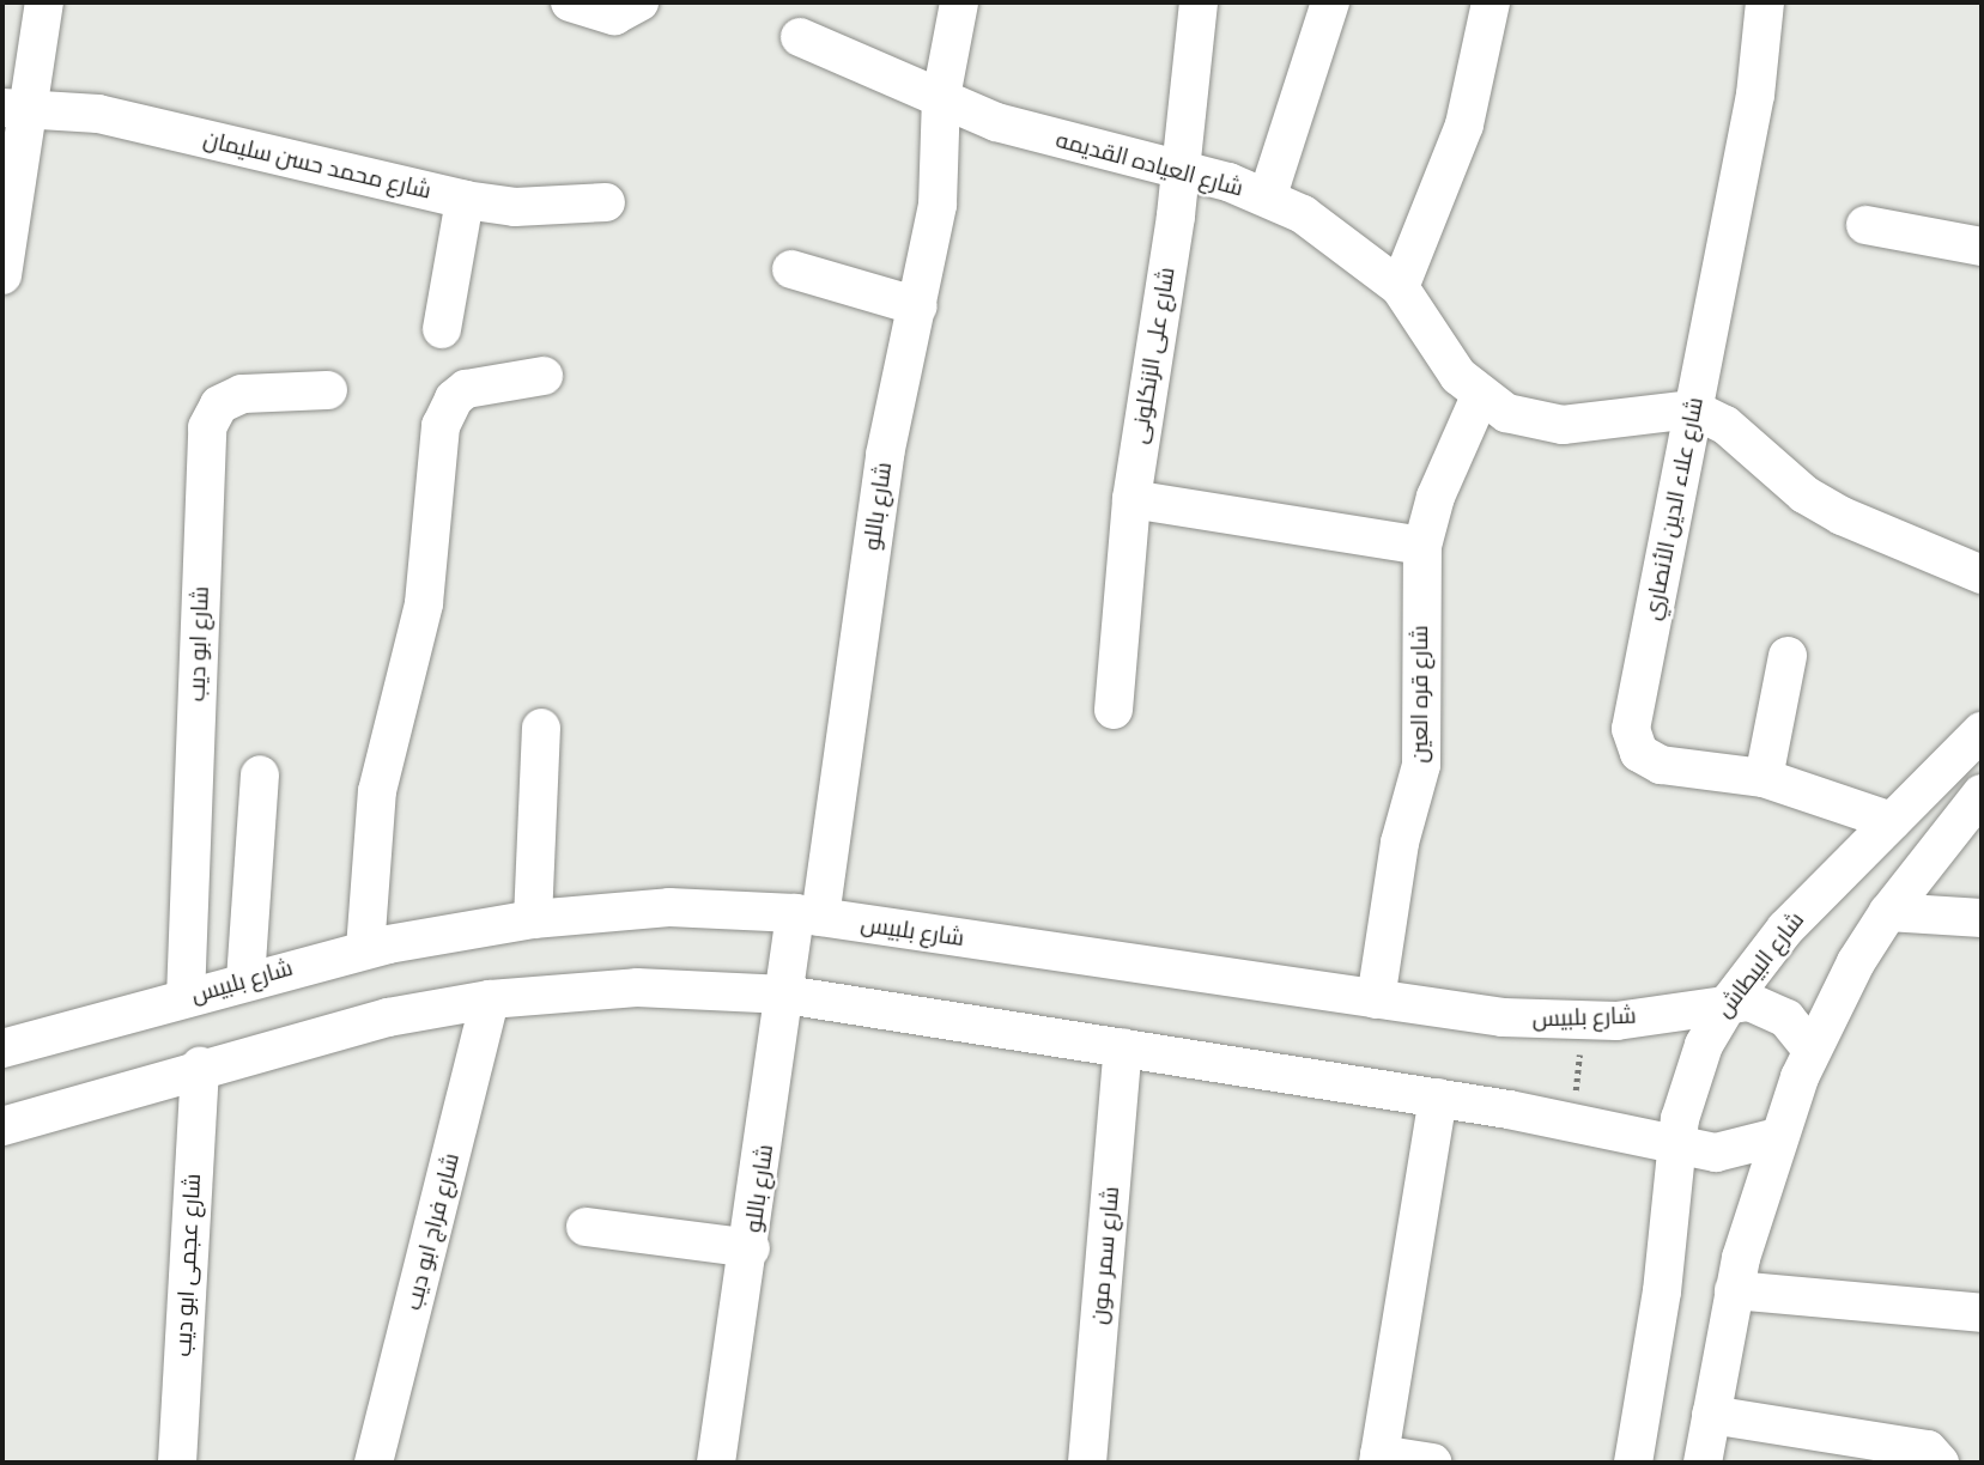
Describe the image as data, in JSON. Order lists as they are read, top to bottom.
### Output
{
  "streets": {
    "street": [
      "شارع العياده القديمه",
      "شارع محمد حسن سليمان",
      "شارع على الزنكلونى",
      "شارع باللو",
      "شارع علاء الدين الأنصاري",
      "شارع ابو ديب",
      "شارع قره العين",
      "شارع بلبيس",
      "شارع البيطاش",
      "شارع فراج ابو ديب",
      "شارع سمر مون",
      "شارع عجمى ابو ديب"
    ]
  },
  "crossings": [
    ["شارع العياده القديمه", "شارع على الزنكلونى"],
    ["شارع العياده القديمه", "شارع باللو"],
    ["شارع العياده القديمه", "شارع علاء الدين الأنصاري"],
    ["شارع العياده القديمه", "شارع قره العين"],
    ["شارع باللو", "شارع بلبيس"],
    ["شارع علاء الدين الأنصاري", "شارع البيطاش"],
    ["شارع ابو ديب", "شارع بلبيس"],
    ["شارع قره العين", "شارع بلبيس"],
    ["شارع بلبيس", "شارع البيطاش"]
  ]
}
